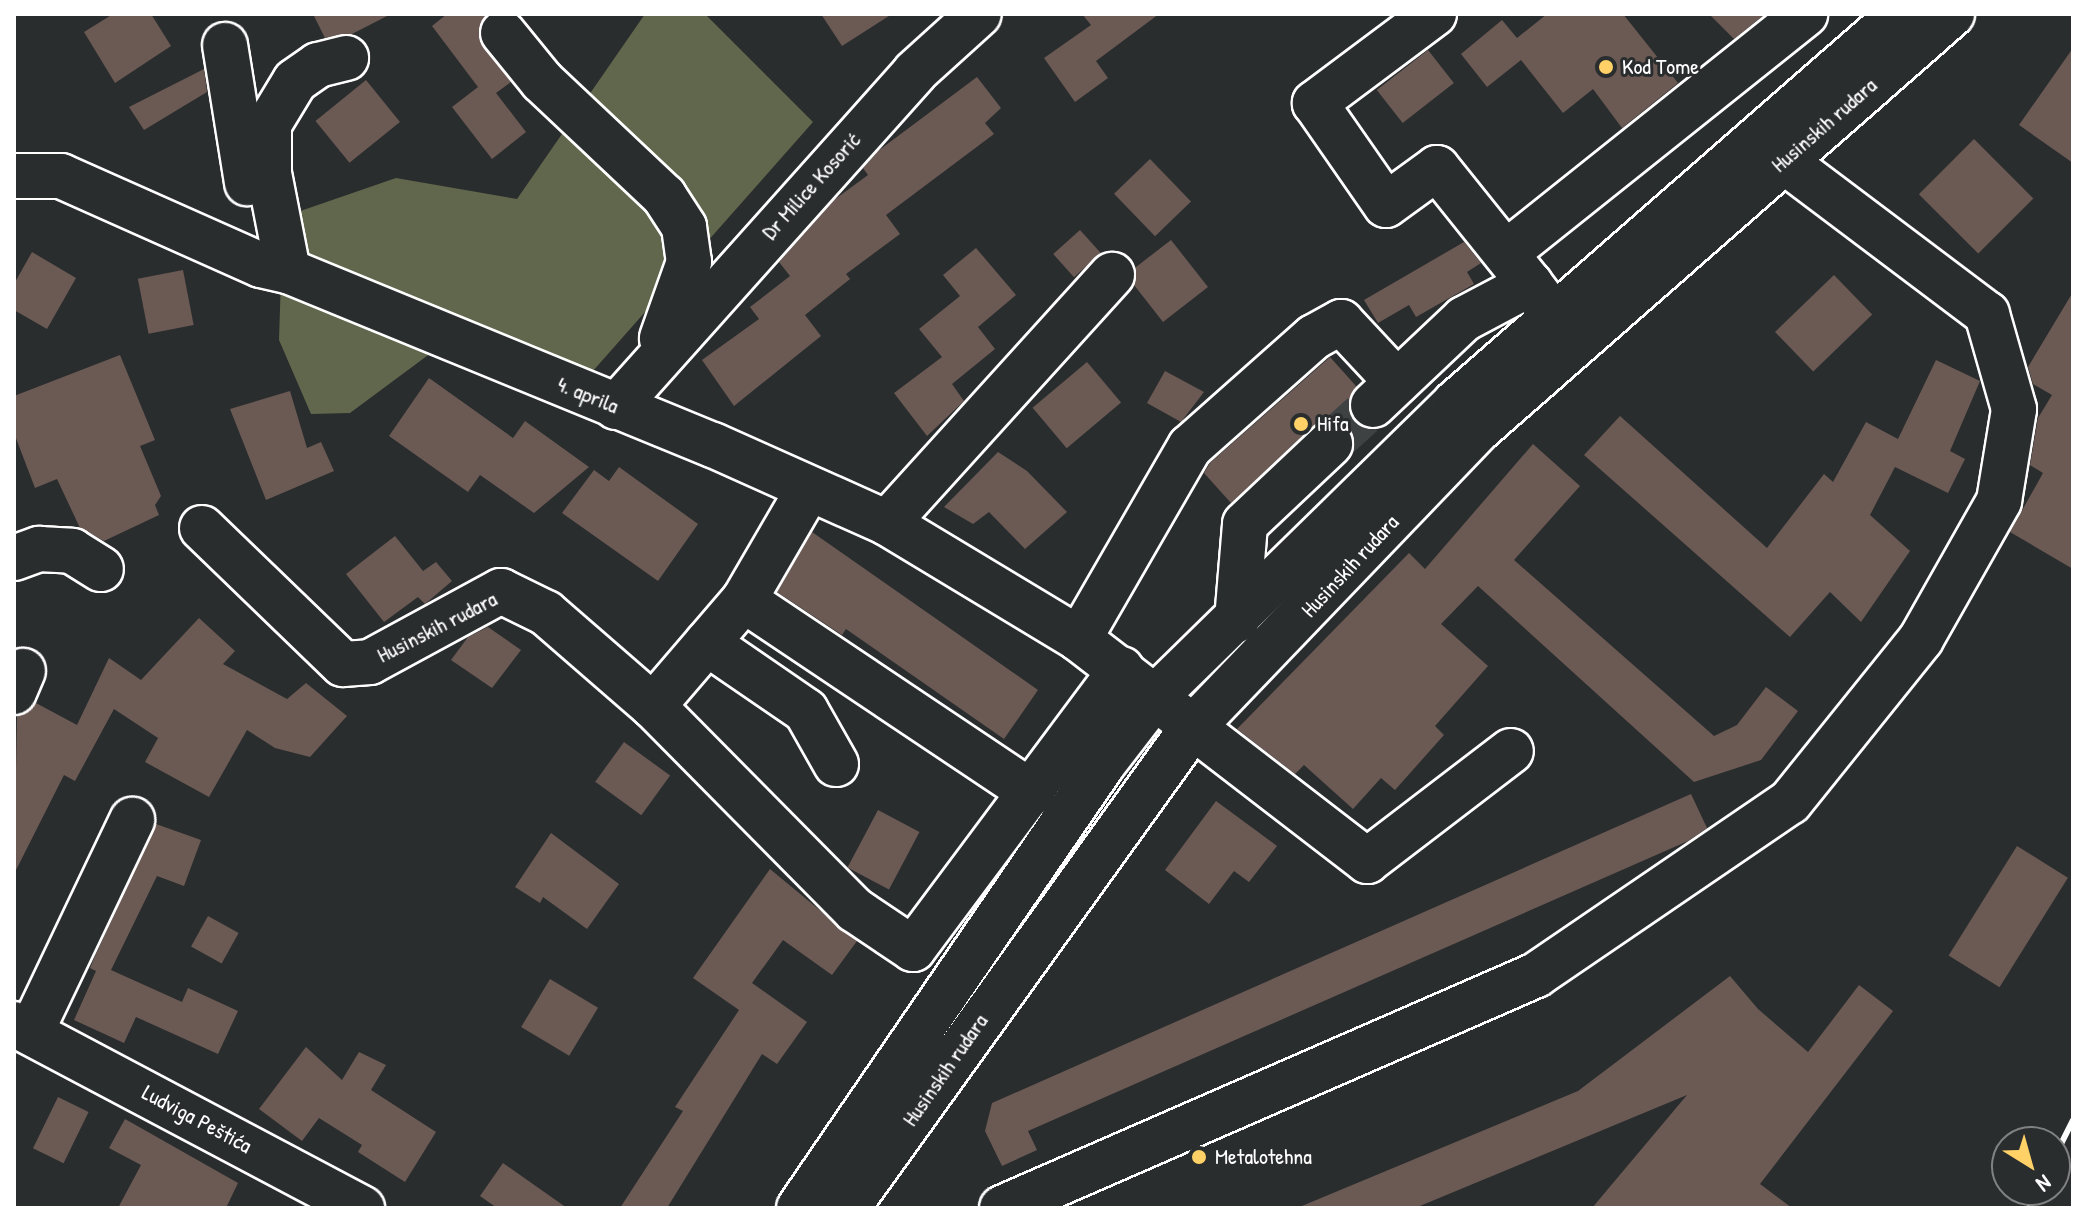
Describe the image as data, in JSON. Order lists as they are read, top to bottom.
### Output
{
  "streets": {
    "street": [
      "Husinskih rudara",
      "Dr Milice Kosorić",
      "4. aprila",
      "Ludviga Peštića"
    ]
  },
  "crossings": [
    ["Husinskih rudara", "4. aprila"],
    ["Dr Milice Kosorić", "4. aprila"]
  ],
  "places": ["Kod Tome", "Hifa", "Metalotehna"],
  "north": "bottom right"
}
